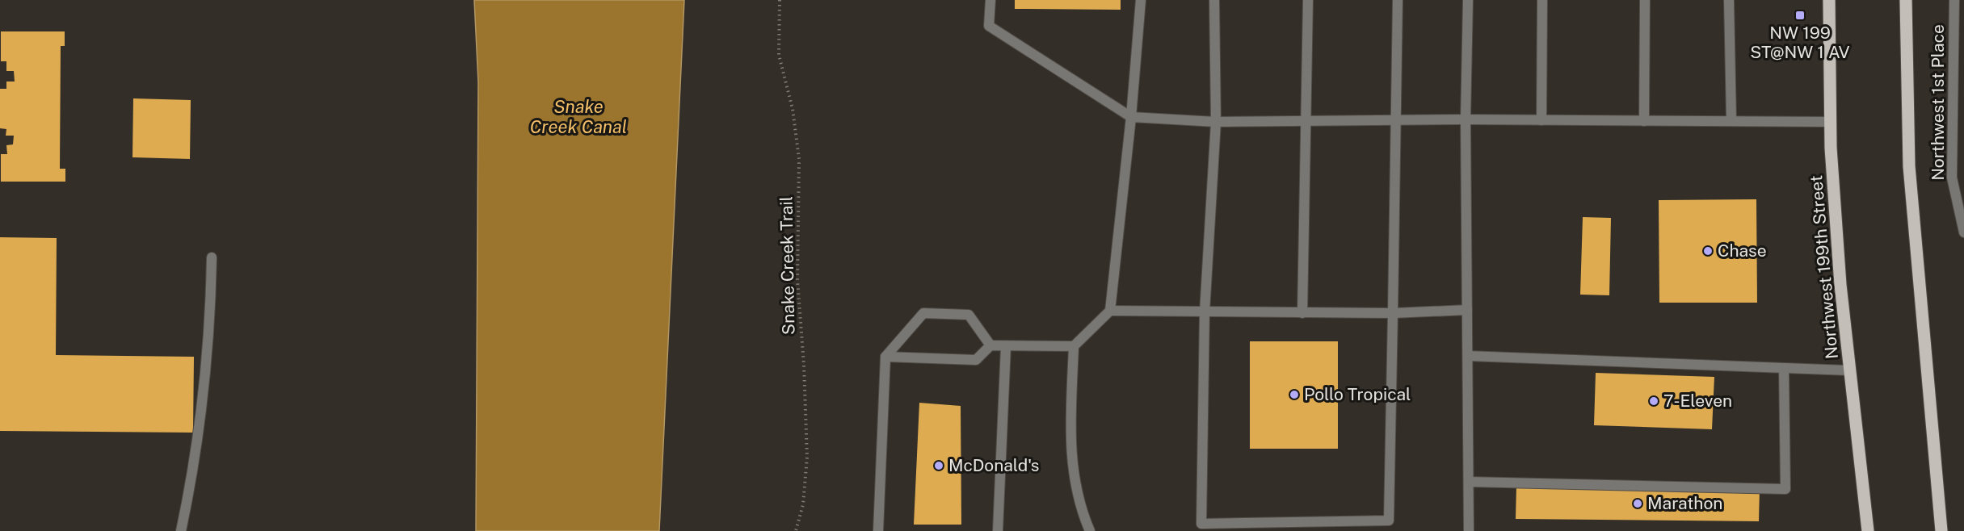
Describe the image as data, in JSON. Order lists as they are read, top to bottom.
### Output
{
  "streets": {
    "main road": ["Northwest 199th Street"],
    "street": ["Northwest 1st Place"],
    "path": ["Snake Creek Trail"]
  },
  "water": ["Snake Creek Canal"],
  "places": {
    "transit": ["NW 199 ST@NW 1 AV"],
    "other": [
      "Chase",
      "Pollo Tropical",
      "7-Eleven",
      "McDonald's",
      "Marathon"
    ]
  }
}
